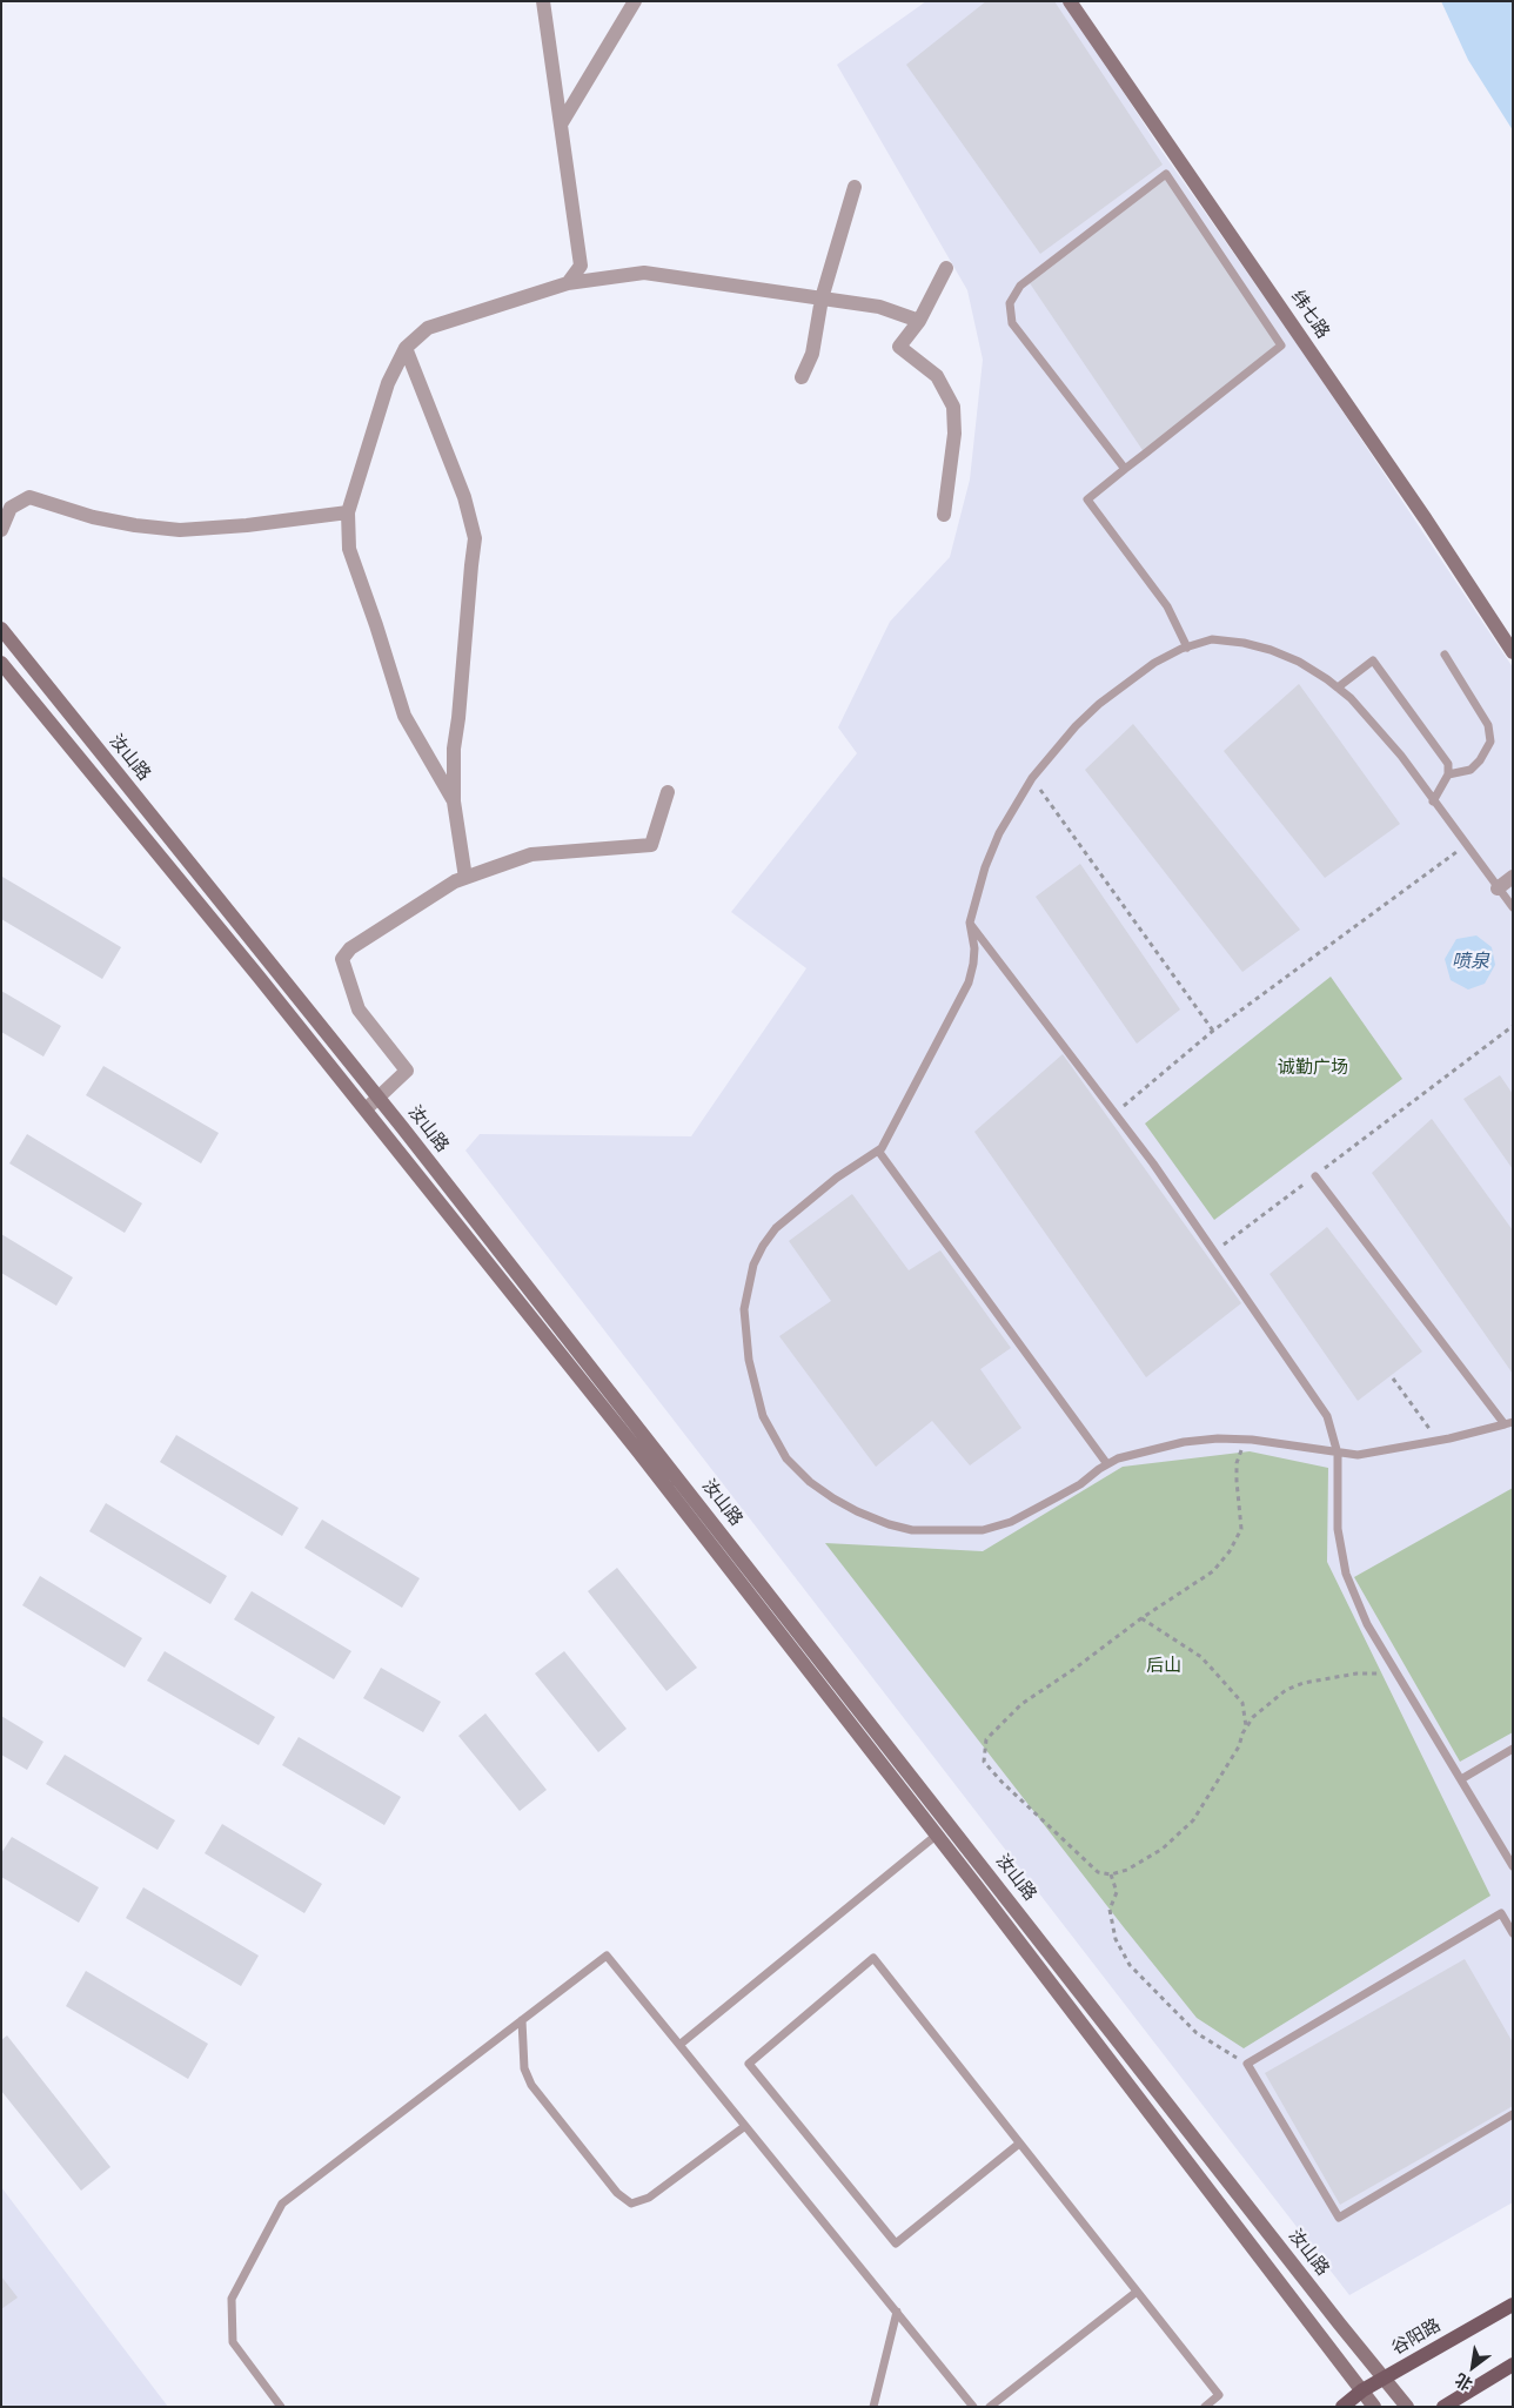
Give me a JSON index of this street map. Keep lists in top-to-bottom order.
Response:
{
  "streets": {
    "main road": ["谷阳路"],
    "street": ["纬七路", "汝山路"]
  },
  "crossings": [
    ["汝山路", "谷阳路"]
  ],
  "water": ["喷泉"],
  "parks": ["诚勤广场", "后山"],
  "north": "bottom left"
}
